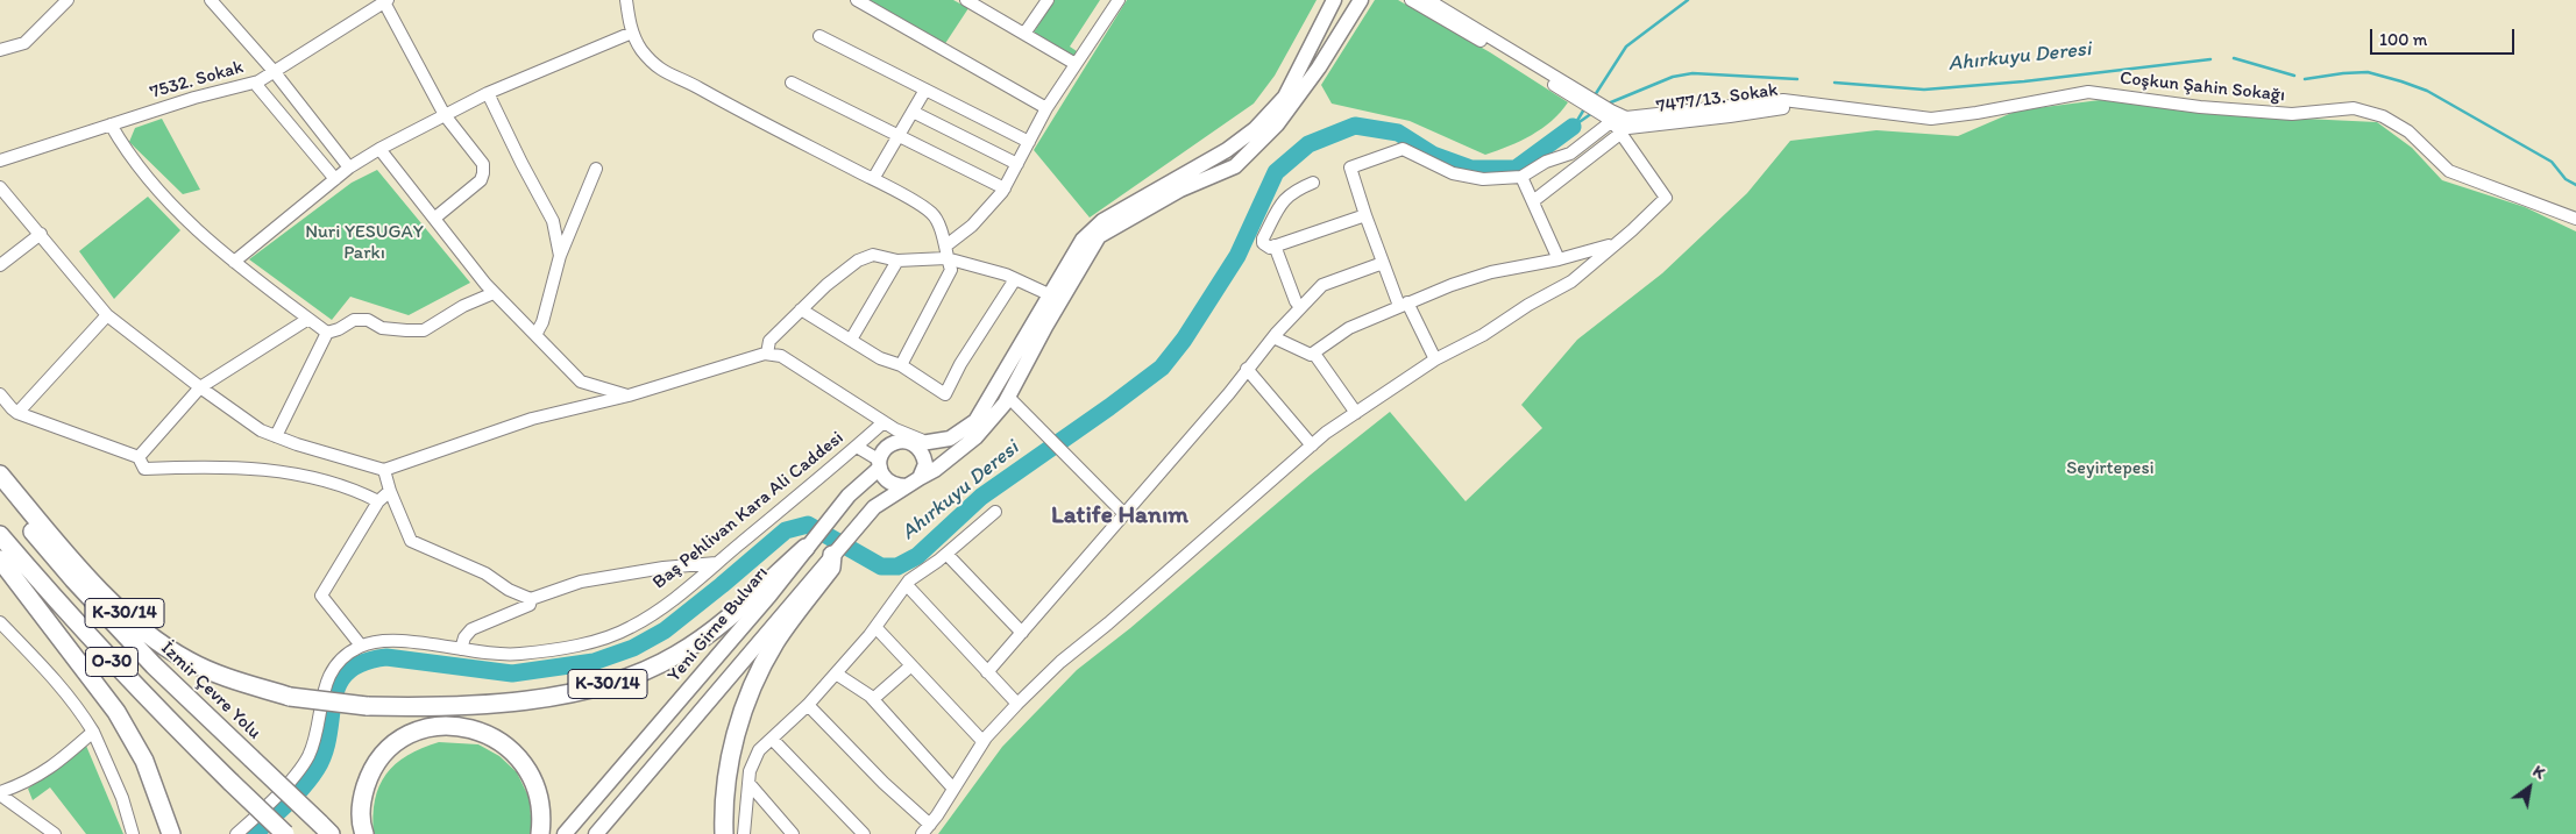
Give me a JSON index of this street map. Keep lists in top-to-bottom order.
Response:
{
  "streets": {
    "highway": ["K-30/14", "O-30", "İzmir Çevre Yolu"],
    "main road": ["Yeni Girne Bulvarı"],
    "street": [
      "7532. Sokak",
      "Coşkun Şahin Sokağı",
      "7477/13. Sokak",
      "Baş Pehlivan Kara Ali Caddesi"
    ]
  },
  "crossings": [
    ["Coşkun Şahin Sokağı", "7477/13. Sokak"],
    ["K-30/14", "Yeni Girne Bulvarı"]
  ],
  "districts": ["Latife Hanım"],
  "water": ["Ahırkuyu Deresi"],
  "parks": ["Nuri YESUGAY Parkı", "Seyirtepesi"],
  "scale_bar": "100 m",
  "north": "top right"
}
